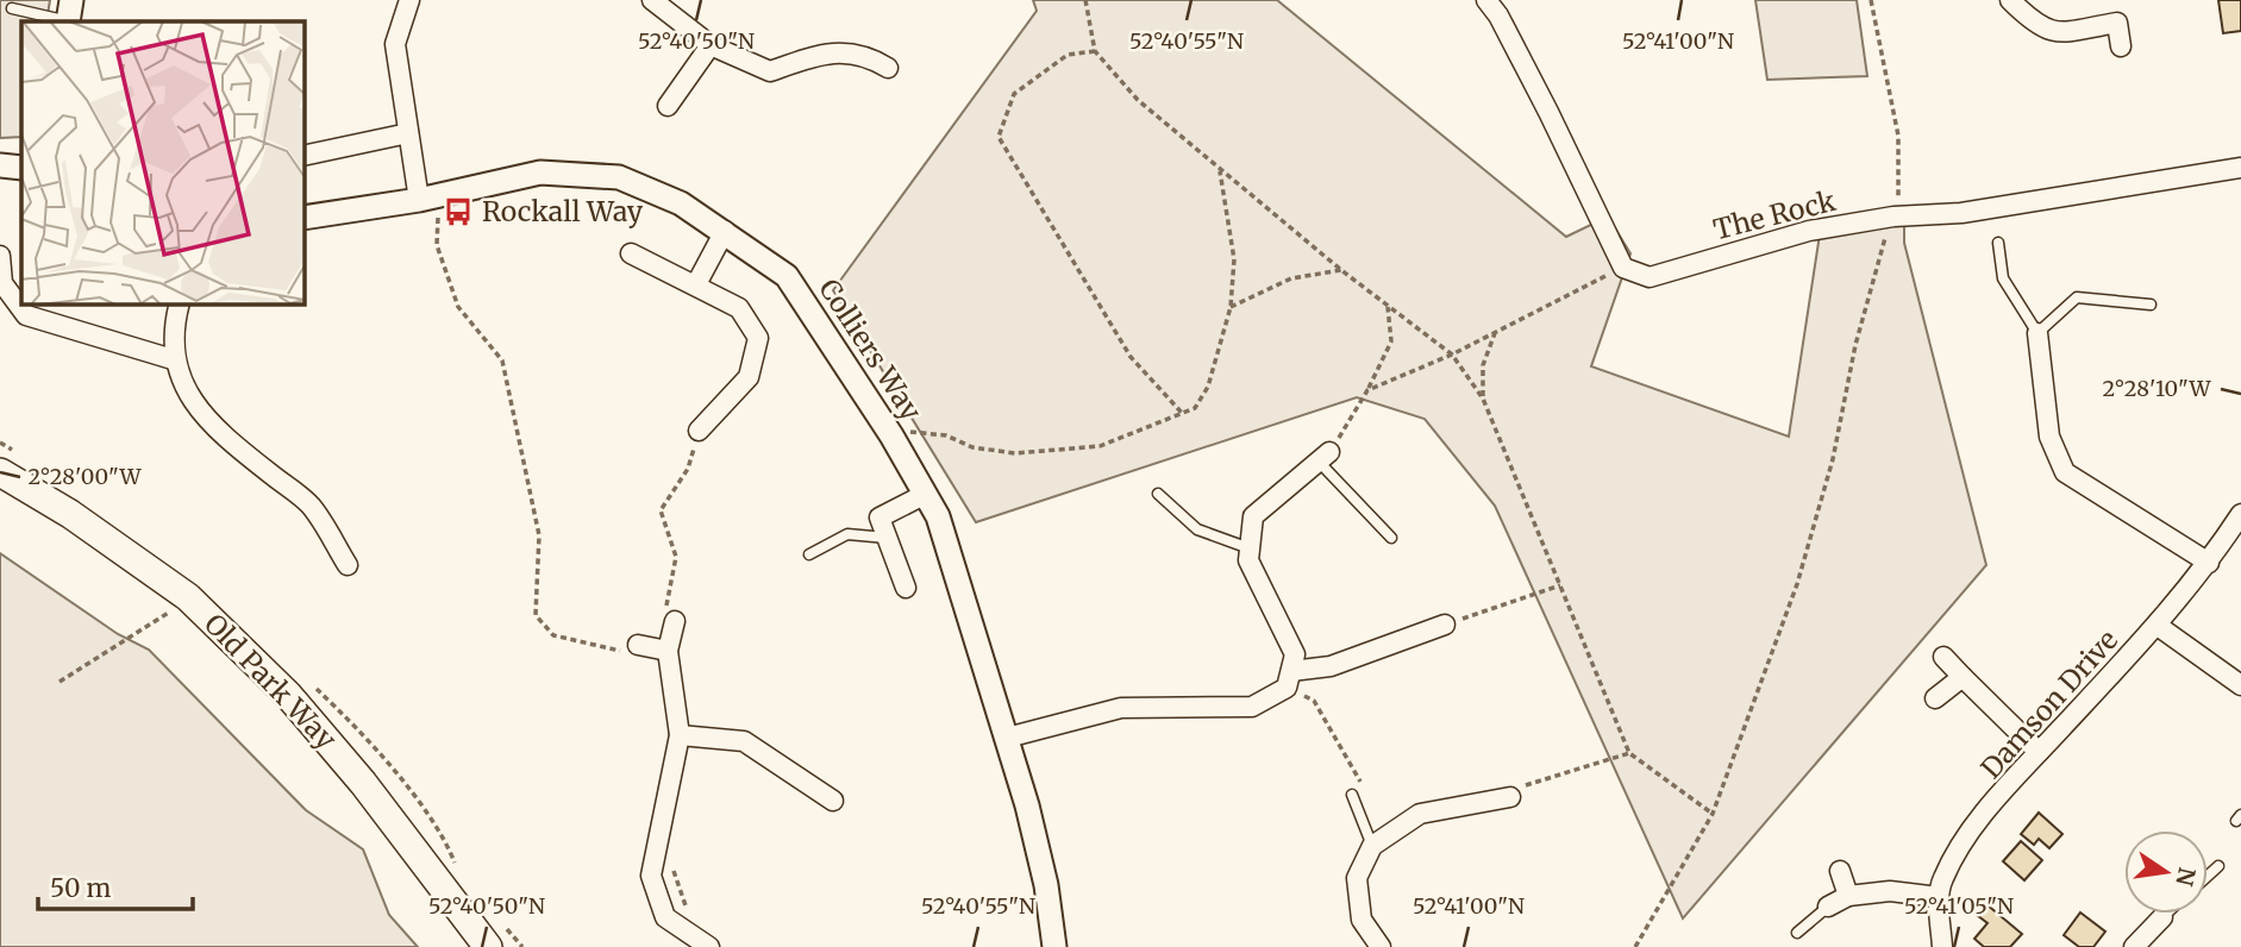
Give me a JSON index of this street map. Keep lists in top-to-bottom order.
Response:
{
  "streets": {
    "main road": ["Old Park Way"],
    "street": ["The Rock", "Colliers Way", "Damson Drive"]
  },
  "places": {
    "bus stop": ["Rockall Way"]
  },
  "scale_bar": "50 m",
  "north": "right",
  "coordinates": [
    "52°40'50\"N",
    "52°40'55\"N",
    "52°41'00\"N",
    "2°28'10\"W",
    "2°28'00\"W",
    "52°41'05\"N"
  ]
}
